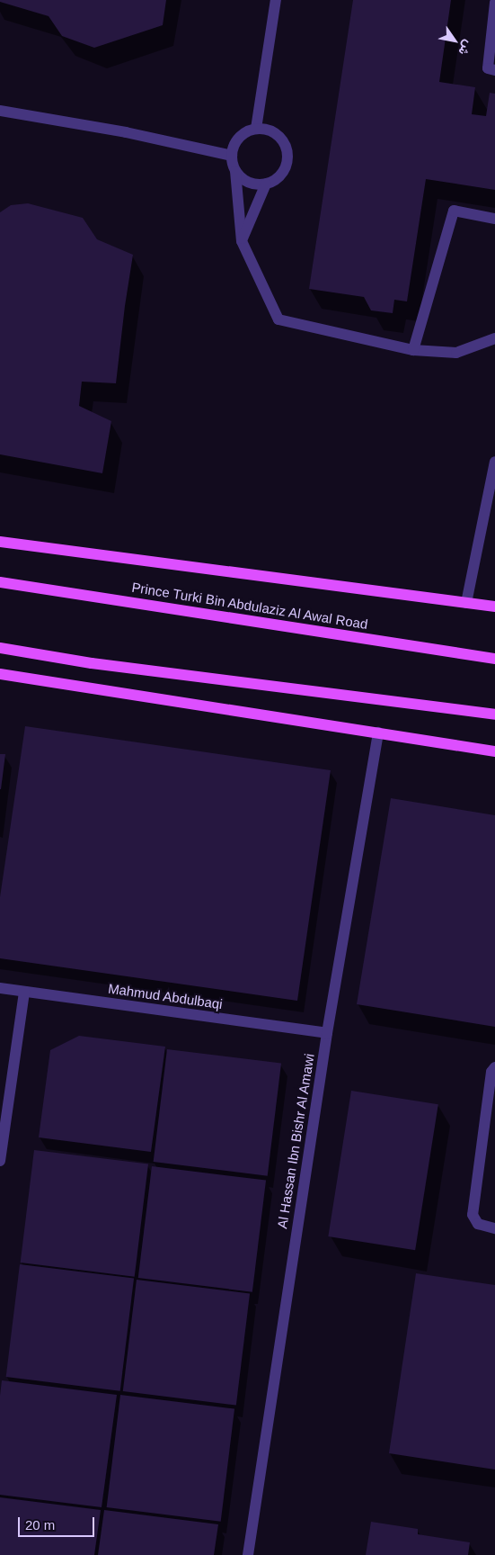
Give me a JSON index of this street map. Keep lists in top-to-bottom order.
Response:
{
  "streets": {
    "main road": ["Prince Turki Bin Abdulaziz Al Awal Road"],
    "street": ["Mahmud Abdulbaqi", "Al Hassan Ibn Bishr Al Amawi"]
  },
  "crossings": [
    ["Mahmud Abdulbaqi", "Al Hassan Ibn Bishr Al Amawi"]
  ],
  "scale_bar": "20 m",
  "north": "bottom right"
}
